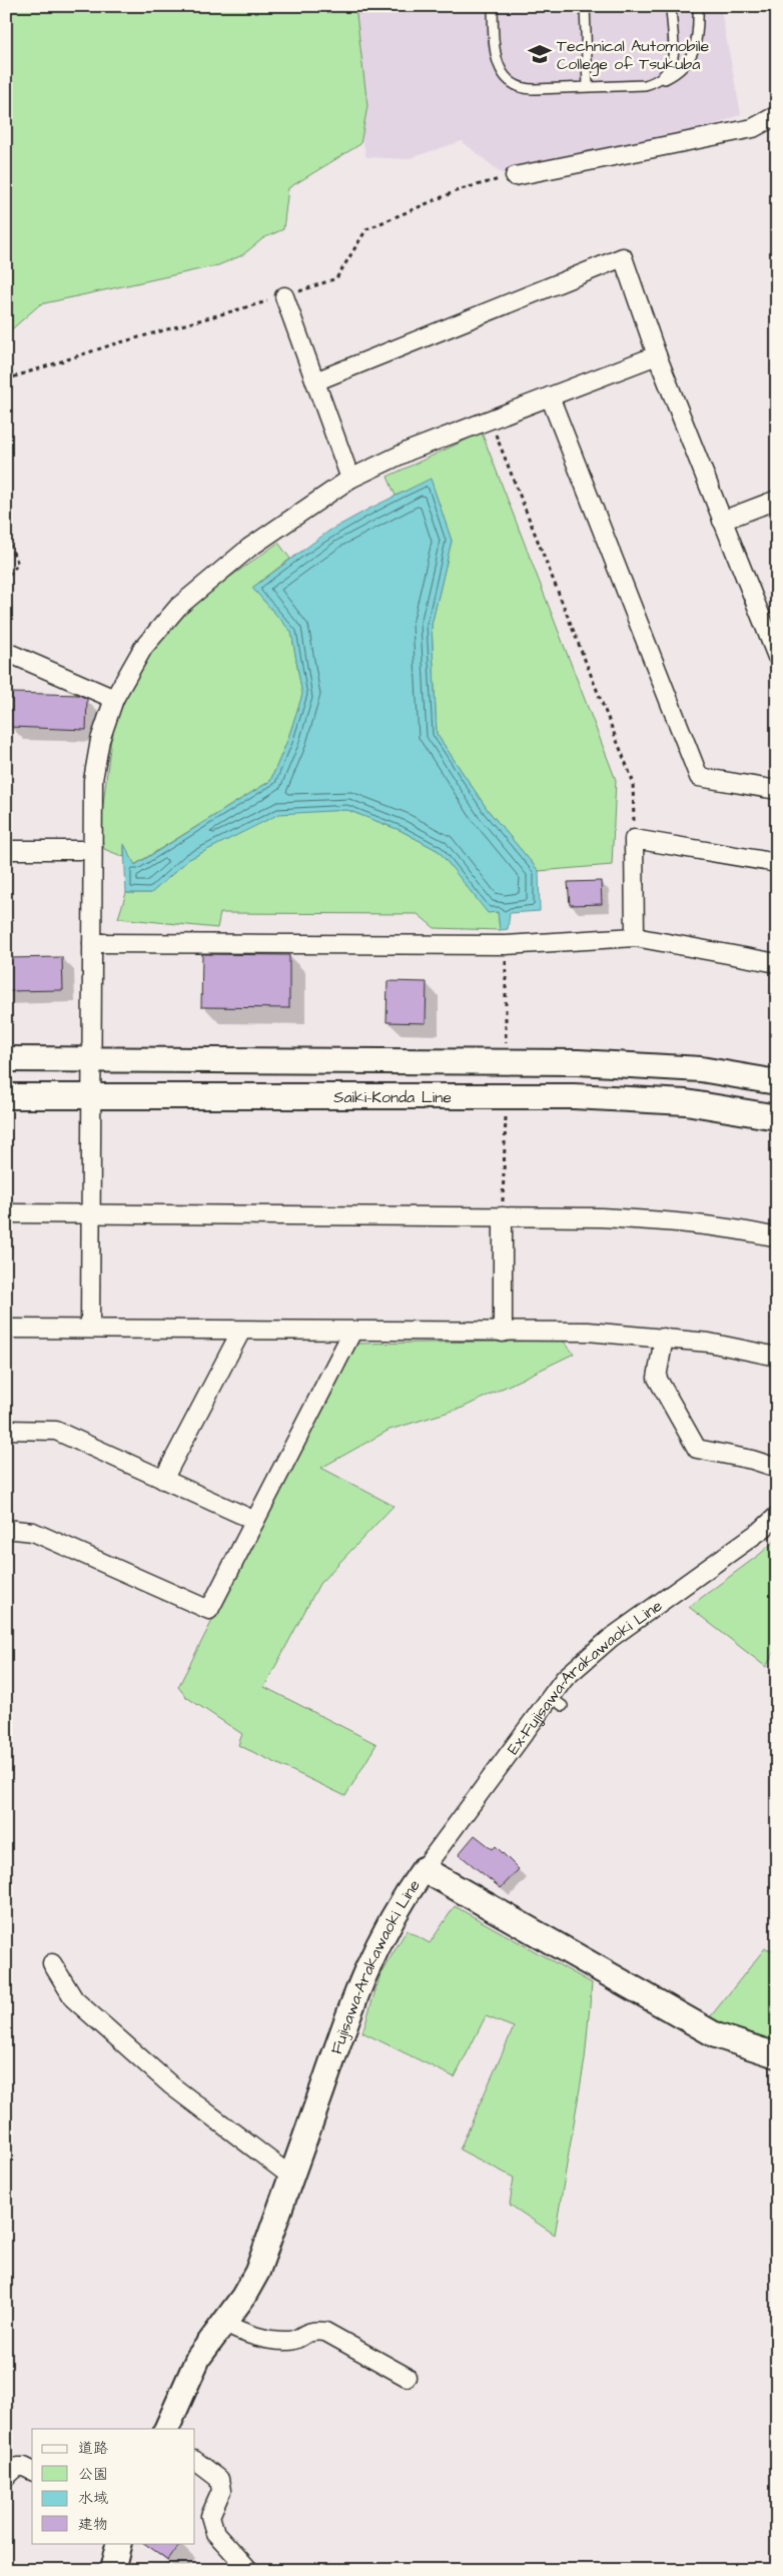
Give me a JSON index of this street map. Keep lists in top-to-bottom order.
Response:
{
  "streets": {
    "street": ["Saiki-Konda Line", "Ex-Fujisawa-Arakawaoki Line", "Fujisawa-Arakawaoki Line"]
  },
  "crossings": [
    ["Ex-Fujisawa-Arakawaoki Line", "Fujisawa-Arakawaoki Line"]
  ],
  "places": {
    "school or university": ["Technical Automobile College of Tsukuba"]
  },
  "legend": [
    "道路",
    "公園",
    "水域",
    "建物"
  ]
}
